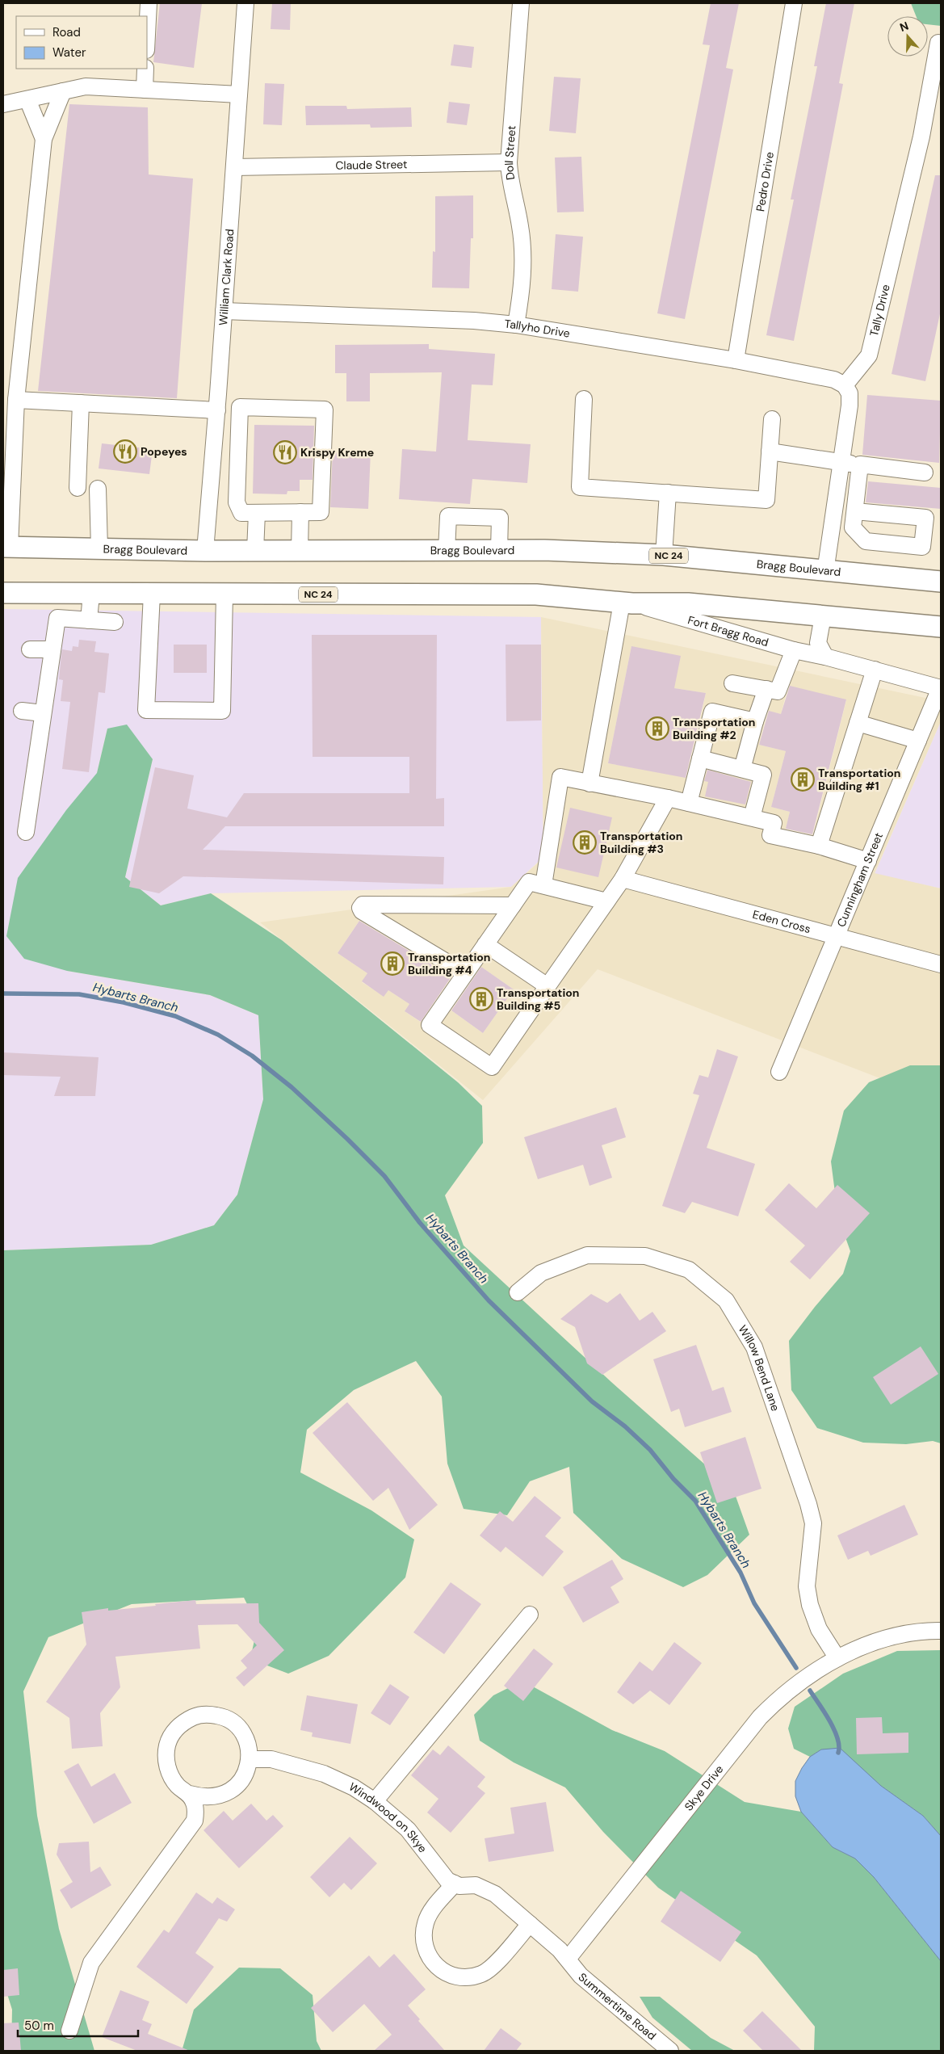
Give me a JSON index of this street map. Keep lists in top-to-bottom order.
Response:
{
  "streets": {
    "main road": ["Bragg Boulevard", "NC 24"],
    "street": [
      "Doll Street",
      "Claude Street",
      "Pedro Drive",
      "William Clark Road",
      "Tally Drive",
      "Tallyho Drive",
      "Fort Bragg Road",
      "Cunningham Street",
      "Eden Cross",
      "Willow Bend Lane",
      "Skye Drive",
      "Windwood on Skye",
      "Summertime Road"
    ]
  },
  "crossings": [
    ["Doll Street", "Claude Street"],
    ["Doll Street", "Tallyho Drive"],
    ["Claude Street", "William Clark Road"],
    ["Pedro Drive", "Tallyho Drive"],
    ["William Clark Road", "Tallyho Drive"],
    ["William Clark Road", "Bragg Boulevard"],
    ["Tally Drive", "Tallyho Drive"],
    ["NC 24", "Fort Bragg Road"],
    ["Fort Bragg Road", "Cunningham Street"],
    ["Cunningham Street", "Eden Cross"],
    ["Willow Bend Lane", "Skye Drive"],
    ["Skye Drive", "Summertime Road"]
  ],
  "water": ["Hybarts Branch"],
  "places": {
    "restaurant": ["Popeyes", "Krispy Kreme"],
    "building": [
      "Transportation Building #2",
      "Transportation Building #1",
      "Transportation Building #3",
      "Transportation Building #4",
      "Transportation Building #5"
    ]
  },
  "legend": ["Road", "Water"],
  "scale_bar": "50 m",
  "north": "top"
}
